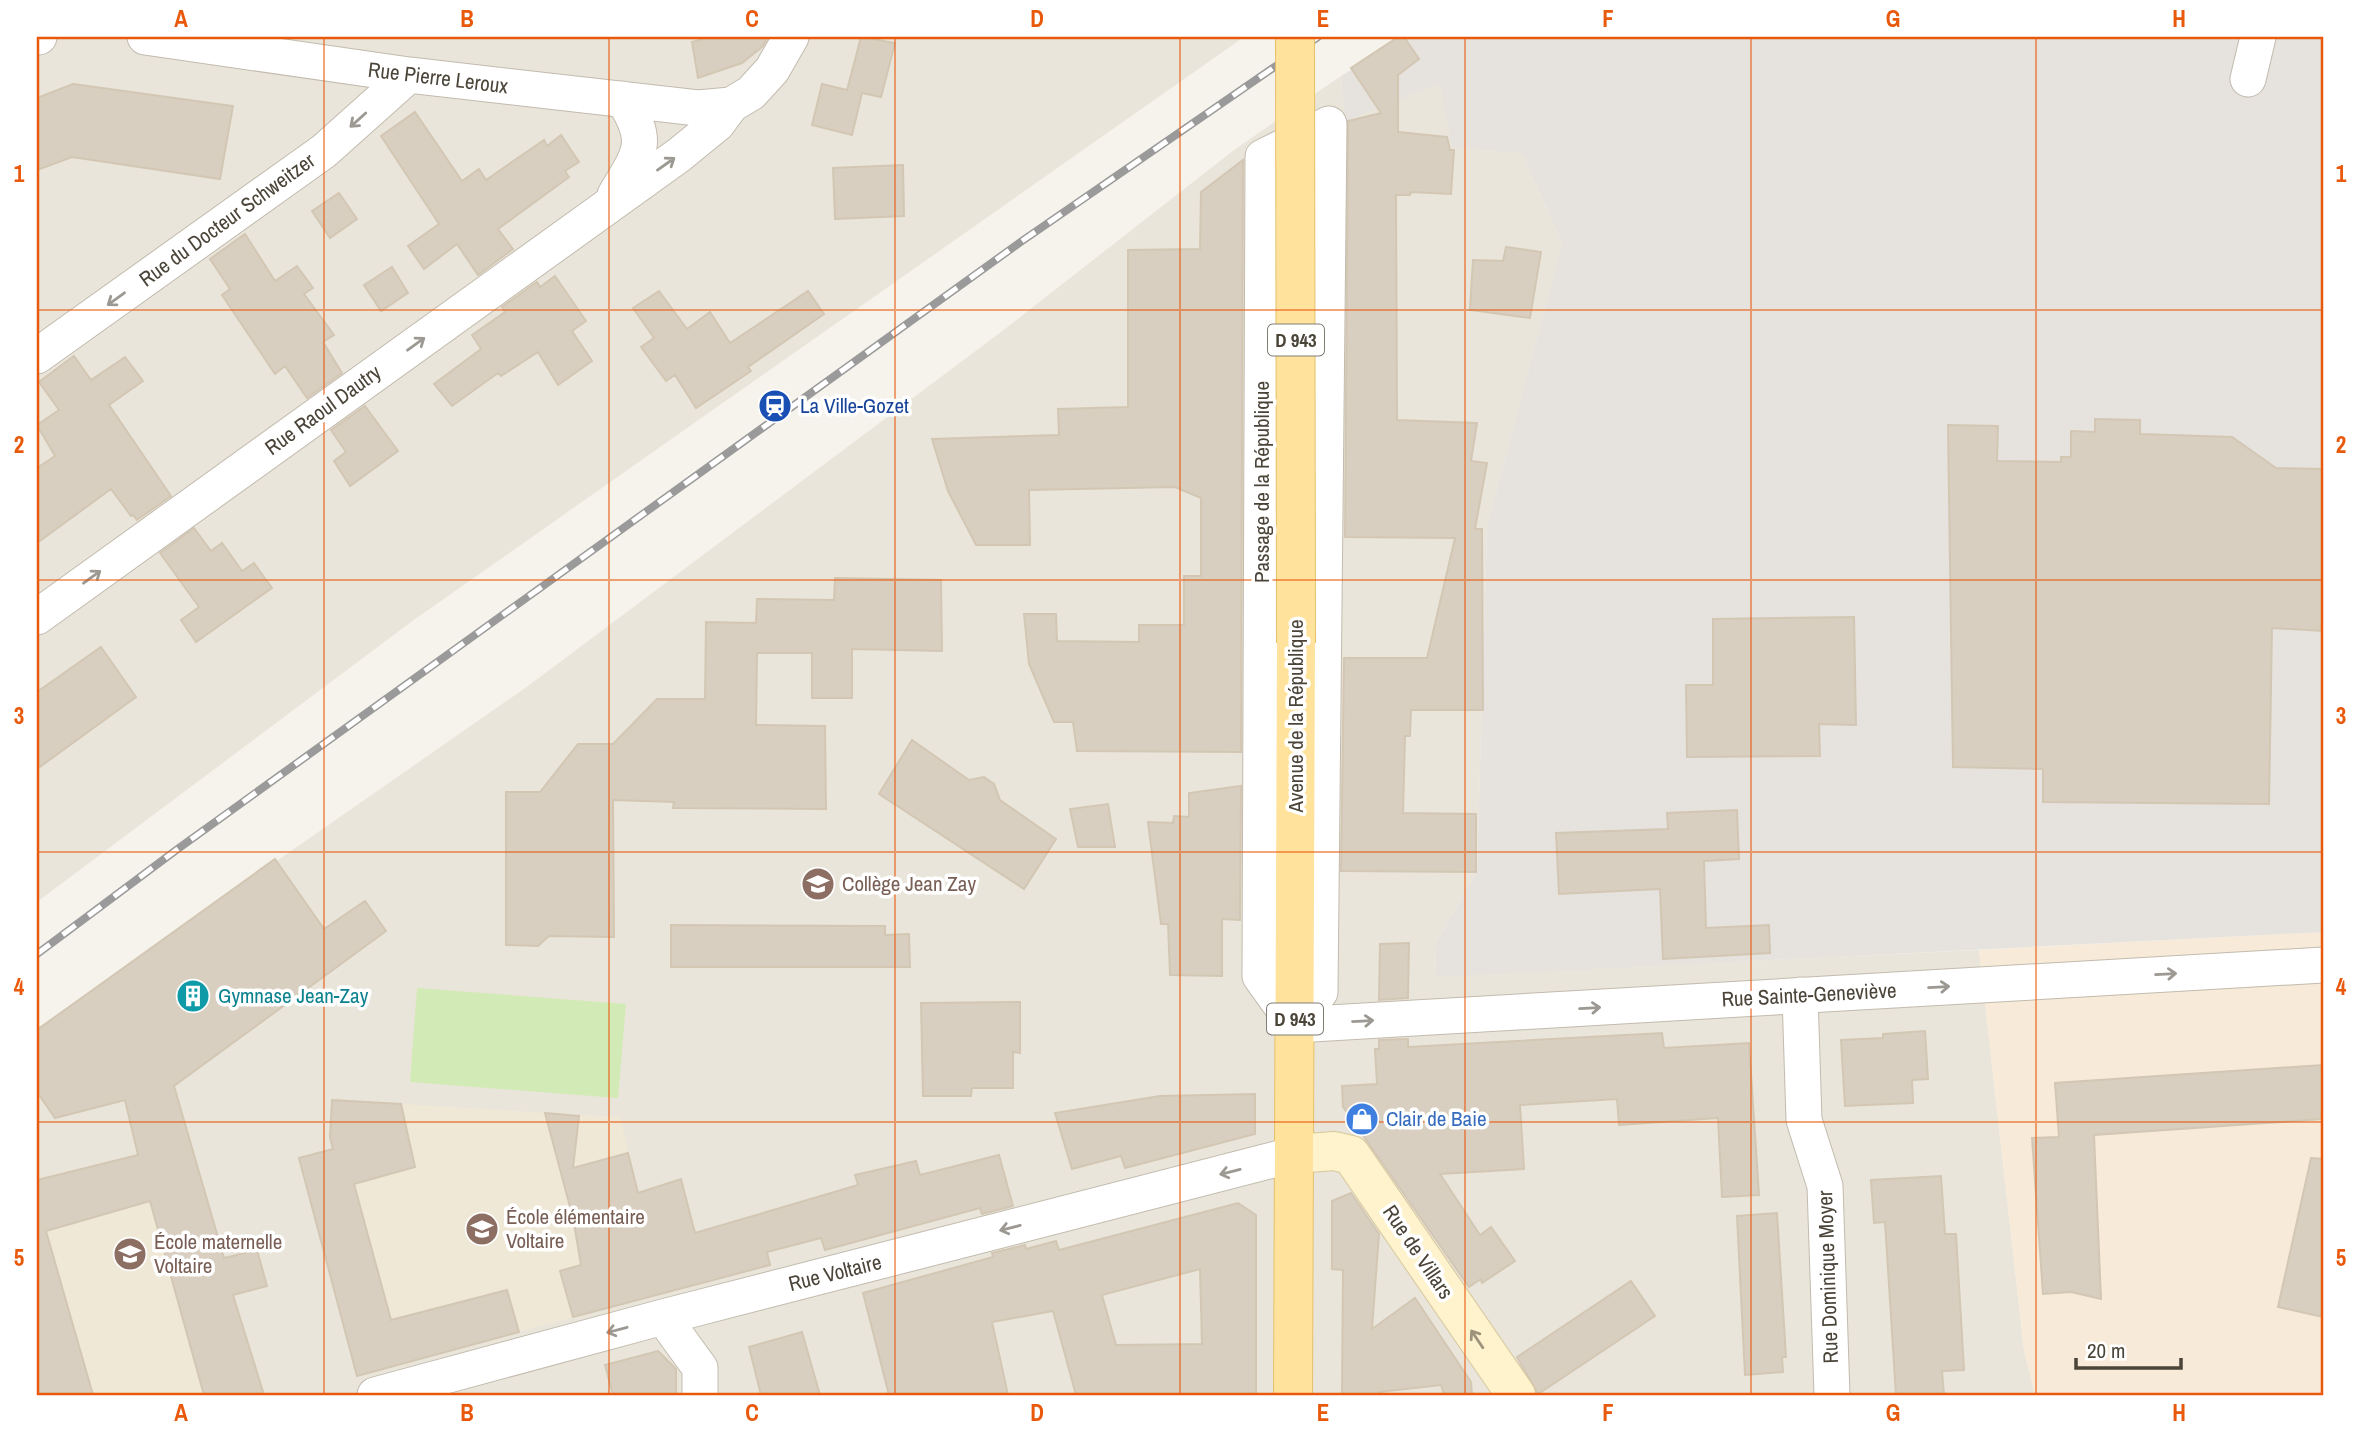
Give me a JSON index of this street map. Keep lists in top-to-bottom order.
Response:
{
  "streets": {
    "main road": ["D 943", "Avenue de la République", "Rue de Villars"],
    "street": [
      "Rue Pierre Leroux",
      "Rue du Docteur Schweitzer",
      "Rue Raoul Dautry",
      "Passage de la République",
      "Rue Sainte-Geneviève",
      "Rue Voltaire",
      "Rue Dominique Moyer"
    ]
  },
  "crossings": [
    ["Rue Pierre Leroux", "Rue du Docteur Schweitzer"],
    ["Rue Pierre Leroux", "Rue Raoul Dautry"],
    ["Passage de la République", "Avenue de la République"],
    ["Passage de la République", "Rue Sainte-Geneviève"],
    ["Avenue de la République", "Rue Sainte-Geneviève"],
    ["Avenue de la République", "Rue de Villars"],
    ["Avenue de la République", "Rue Voltaire"],
    ["Rue Sainte-Geneviève", "Rue Dominique Moyer"],
    ["Rue de Villars", "Rue Voltaire"]
  ],
  "one_way": [
    "Rue du Docteur Schweitzer",
    "Rue Raoul Dautry",
    "Rue Sainte-Geneviève",
    "Rue de Villars",
    "Rue Voltaire"
  ],
  "places": {
    "station": ["La Ville-Gozet"],
    "school or university": ["Collège Jean Zay", "École élémentaire Voltaire", "École maternelle Voltaire"],
    "building": ["Gymnase Jean-Zay"],
    "shop": ["Clair de Baie"]
  },
  "scale_bar": "20 m",
  "grid": {
    "columns": [
      "A",
      "B",
      "C",
      "D",
      "E",
      "F",
      "G",
      "H"
    ],
    "rows": [
      "1",
      "2",
      "3",
      "4",
      "5"
    ]
  }
}
